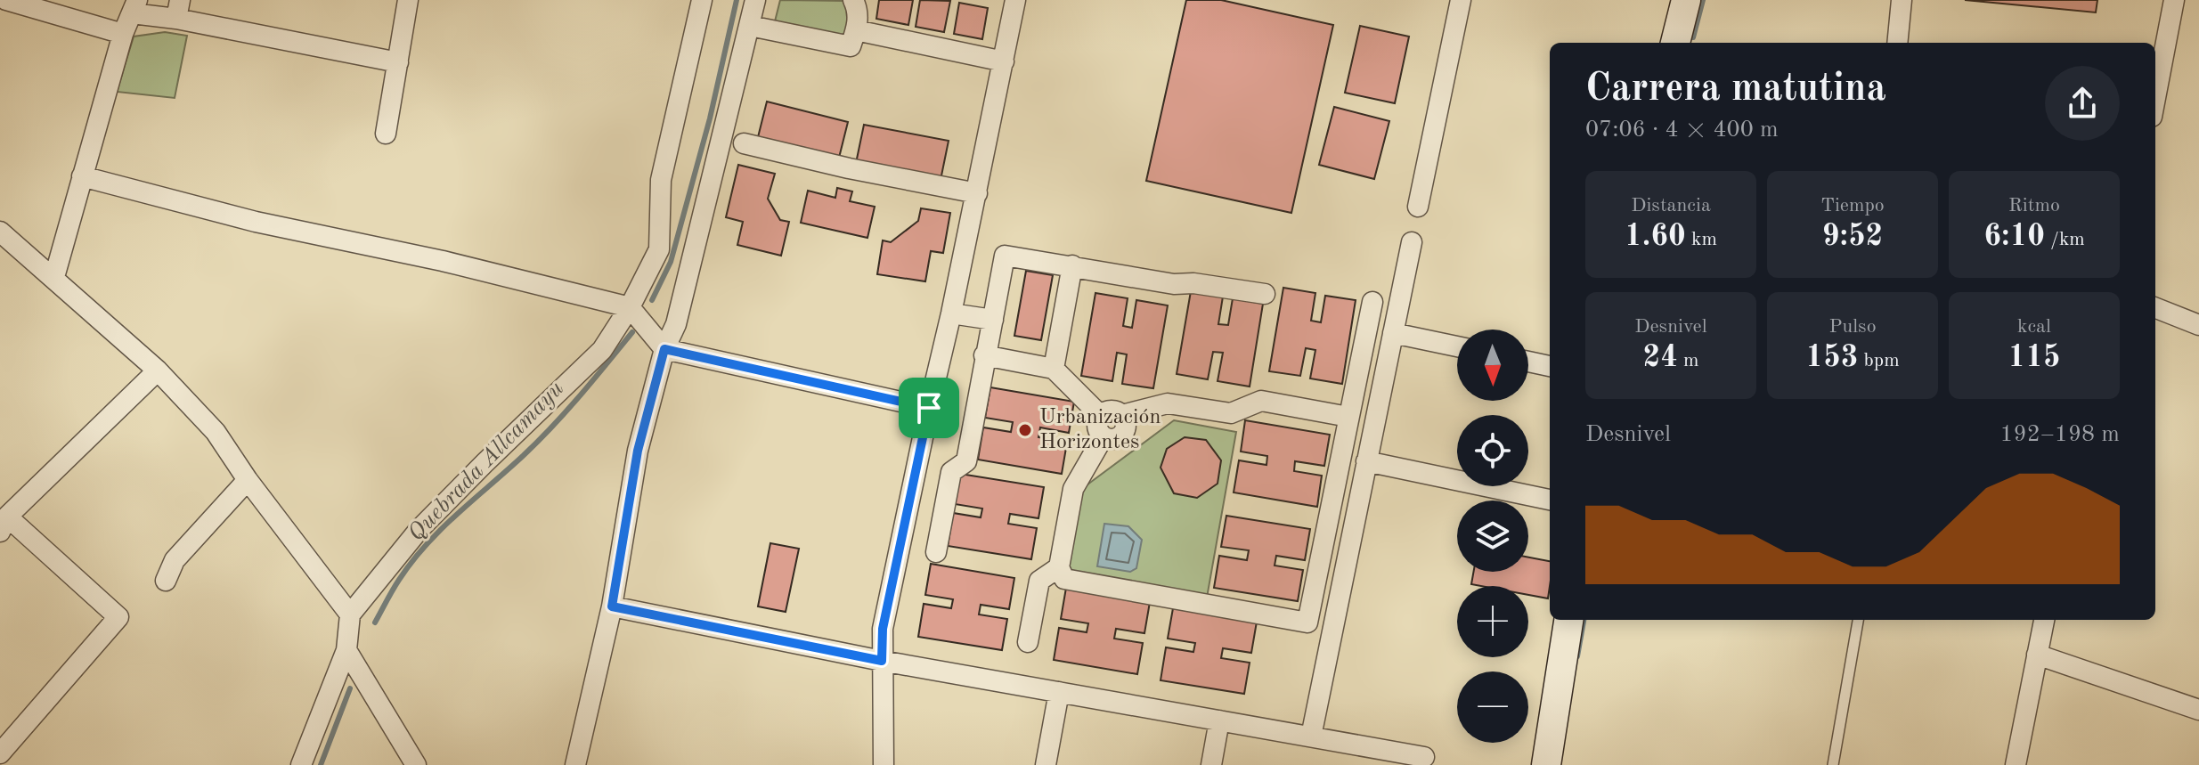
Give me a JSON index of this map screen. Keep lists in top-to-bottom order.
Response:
{
  "water": ["Quebrada Allcamayu"],
  "places": ["Urbanización Horizontes"],
  "north": "bottom",
  "page": {
    "heading": ["Carrera matutina", "07:06 · 4 × 400 m"],
    "stats": [
      ["Distancia", "1.60 km"],
      ["Tiempo", "9:52"],
      ["Ritmo", "6:10 /km"],
      ["Desnivel", "24 m"],
      ["Pulso", "153 bpm"],
      ["kcal", "115"]
    ],
    "map_buttons": ["+", "−"],
    "chart": ["Desnivel", "192–198 m"]
  }
}
